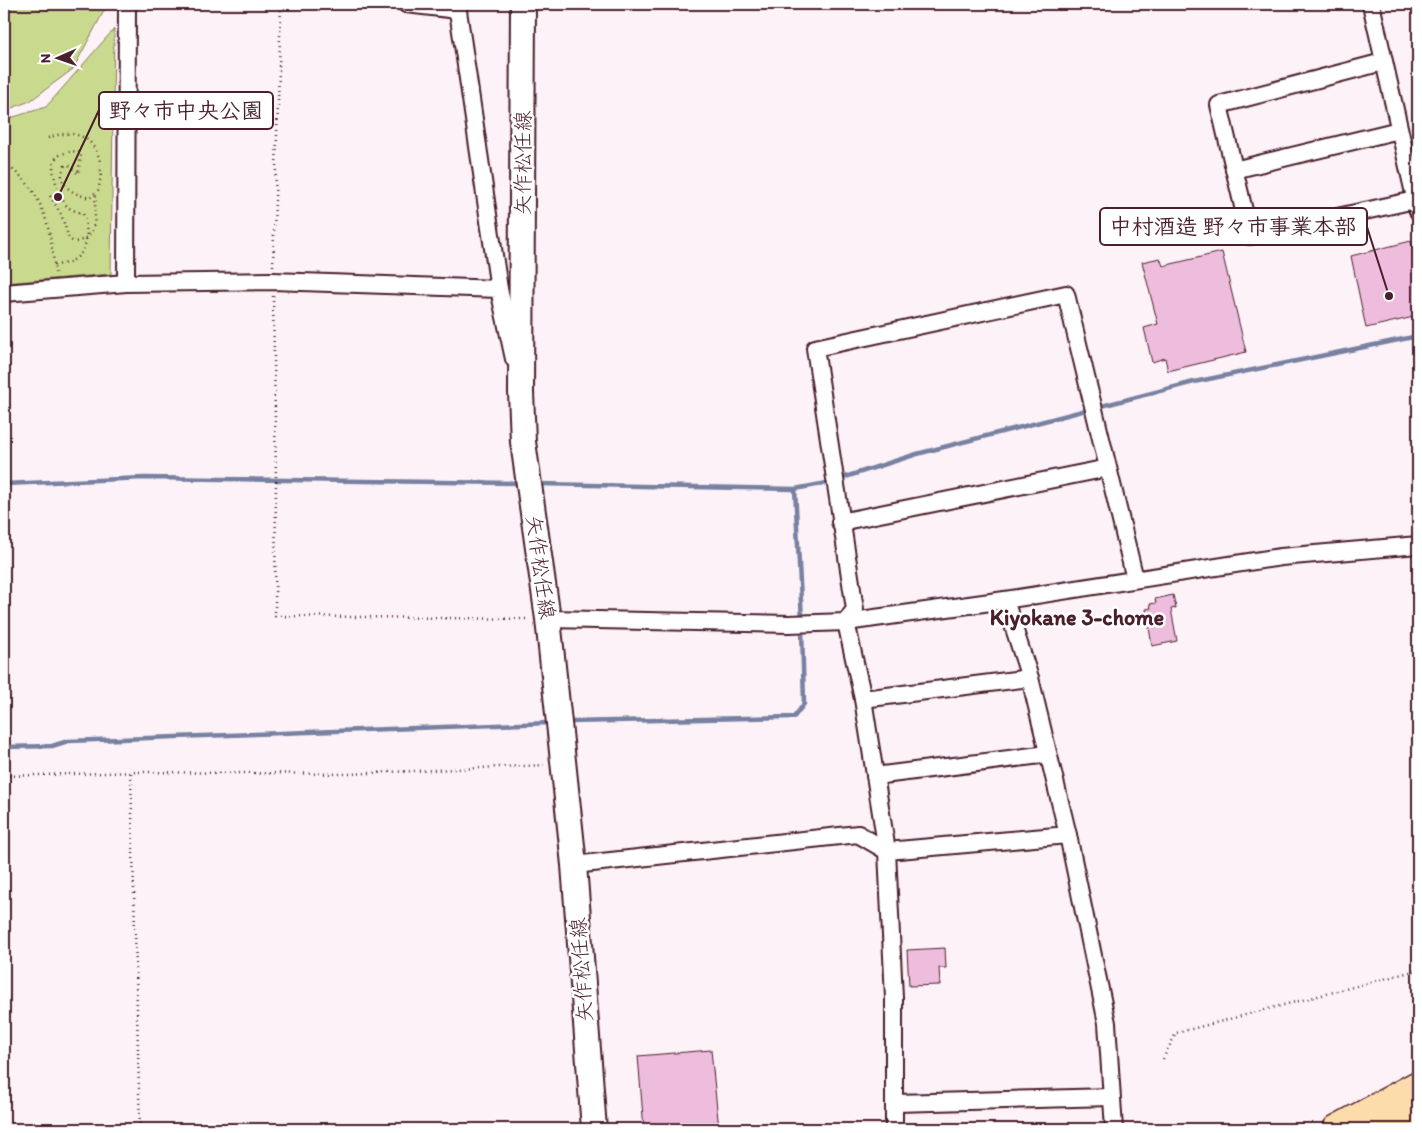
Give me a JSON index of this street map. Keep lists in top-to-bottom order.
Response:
{
  "streets": {
    "main road": ["矢作松任線"]
  },
  "districts": ["Kiyokane 3-chome"],
  "places": ["野々市中央公園", "中村酒造 野々市事業本部"],
  "north": "left"
}
